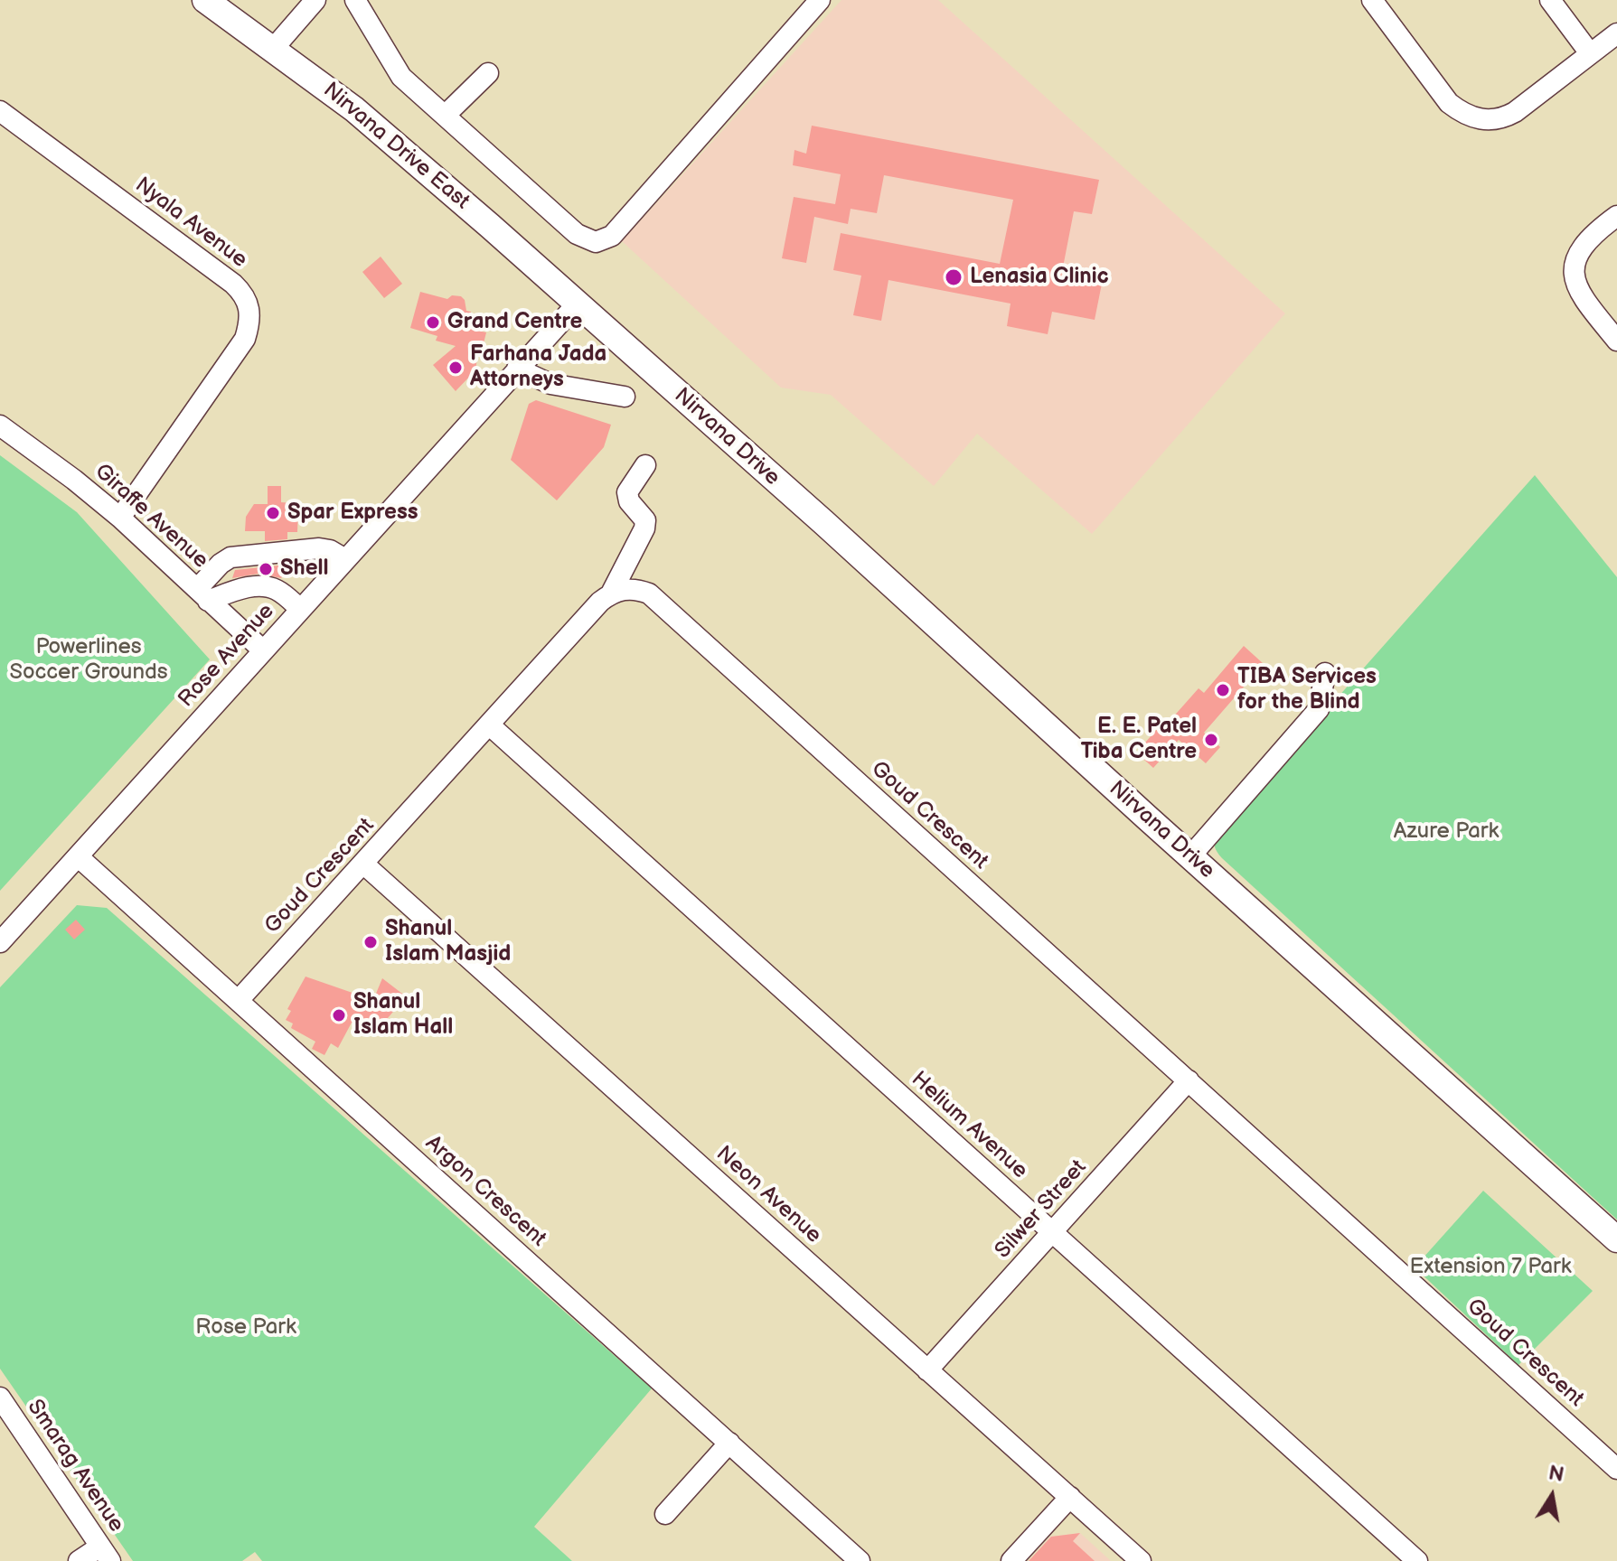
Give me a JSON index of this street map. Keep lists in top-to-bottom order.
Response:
{
  "streets": {
    "main road": ["Nirvana Drive East", "Nirvana Drive"],
    "street": [
      "Nyala Avenue",
      "Giraffe Avenue",
      "Rose Avenue",
      "Goud Crescent",
      "Helium Avenue",
      "Argon Crescent",
      "Neon Avenue",
      "Silwer Street",
      "Smarag Avenue"
    ]
  },
  "crossings": [
    ["Nirvana Drive East", "Nirvana Drive"],
    ["Nirvana Drive East", "Rose Avenue"],
    ["Nyala Avenue", "Giraffe Avenue"],
    ["Nirvana Drive", "Rose Avenue"],
    ["Giraffe Avenue", "Rose Avenue"],
    ["Rose Avenue", "Argon Crescent"],
    ["Goud Crescent", "Helium Avenue"],
    ["Goud Crescent", "Argon Crescent"],
    ["Goud Crescent", "Neon Avenue"],
    ["Goud Crescent", "Silwer Street"],
    ["Helium Avenue", "Silwer Street"],
    ["Neon Avenue", "Silwer Street"]
  ],
  "parks": [
    "Powerlines Soccer Grounds",
    "Azure Park",
    "Extension 7 Park",
    "Rose Park"
  ],
  "places": [
    "Lenasia Clinic",
    "Grand Centre",
    "Farhana Jada Attorneys",
    "Spar Express",
    "Shell",
    "TIBA Services for the Blind",
    "E. E. Patel Tiba Centre",
    "Shanul Islam Masjid",
    "Shanul Islam Hall"
  ],
  "north": "top"
}
